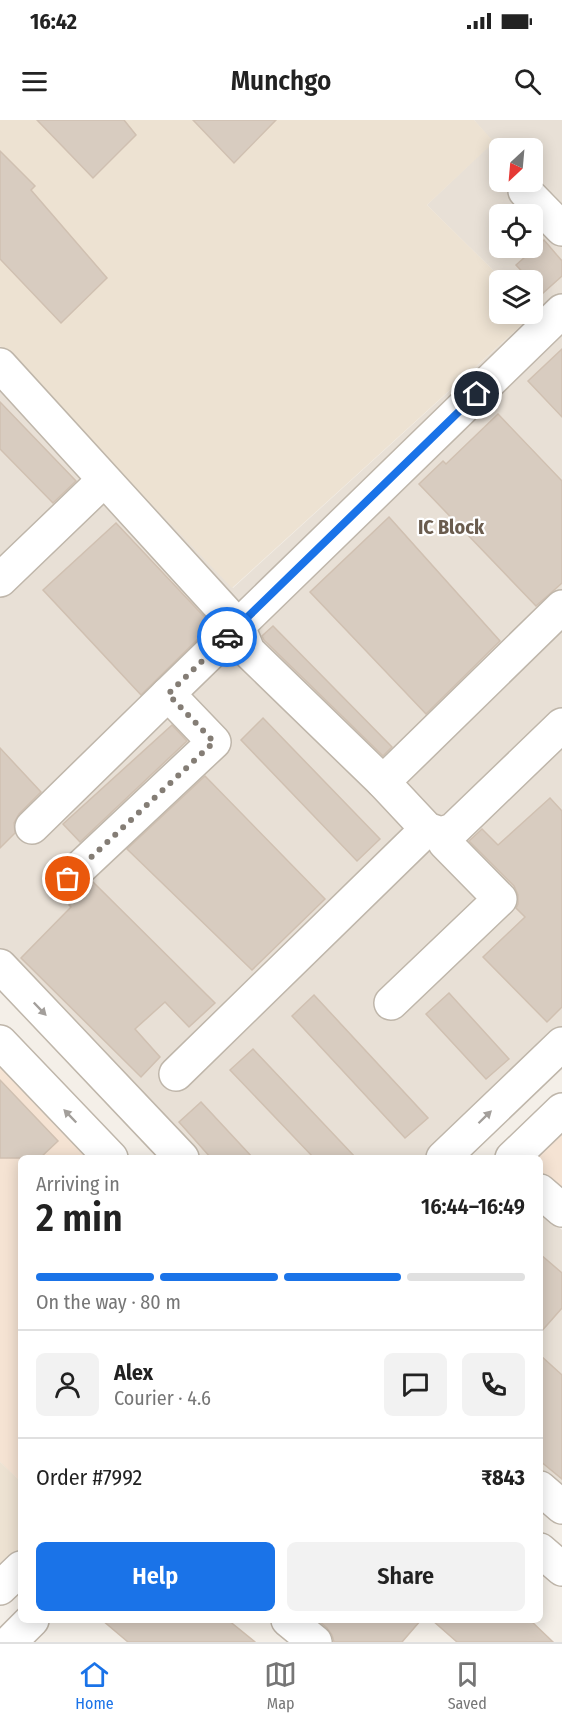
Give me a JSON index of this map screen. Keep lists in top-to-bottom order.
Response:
{
  "districts": ["IC Block"],
  "north": "bottom left",
  "page": {
    "status": "16:42",
    "header": "Munchgo",
    "heading": ["2 min", "Arriving in", "16:44–16:49"],
    "panel": [
      "Alex",
      "Courier · 4.6",
      "Order #7992",
      "₹843"
    ],
    "bar": "On the way · 80 m",
    "buttons": ["Help", "Share"],
    "tabs": ["Home", "Map", "Saved"]
  }
}
